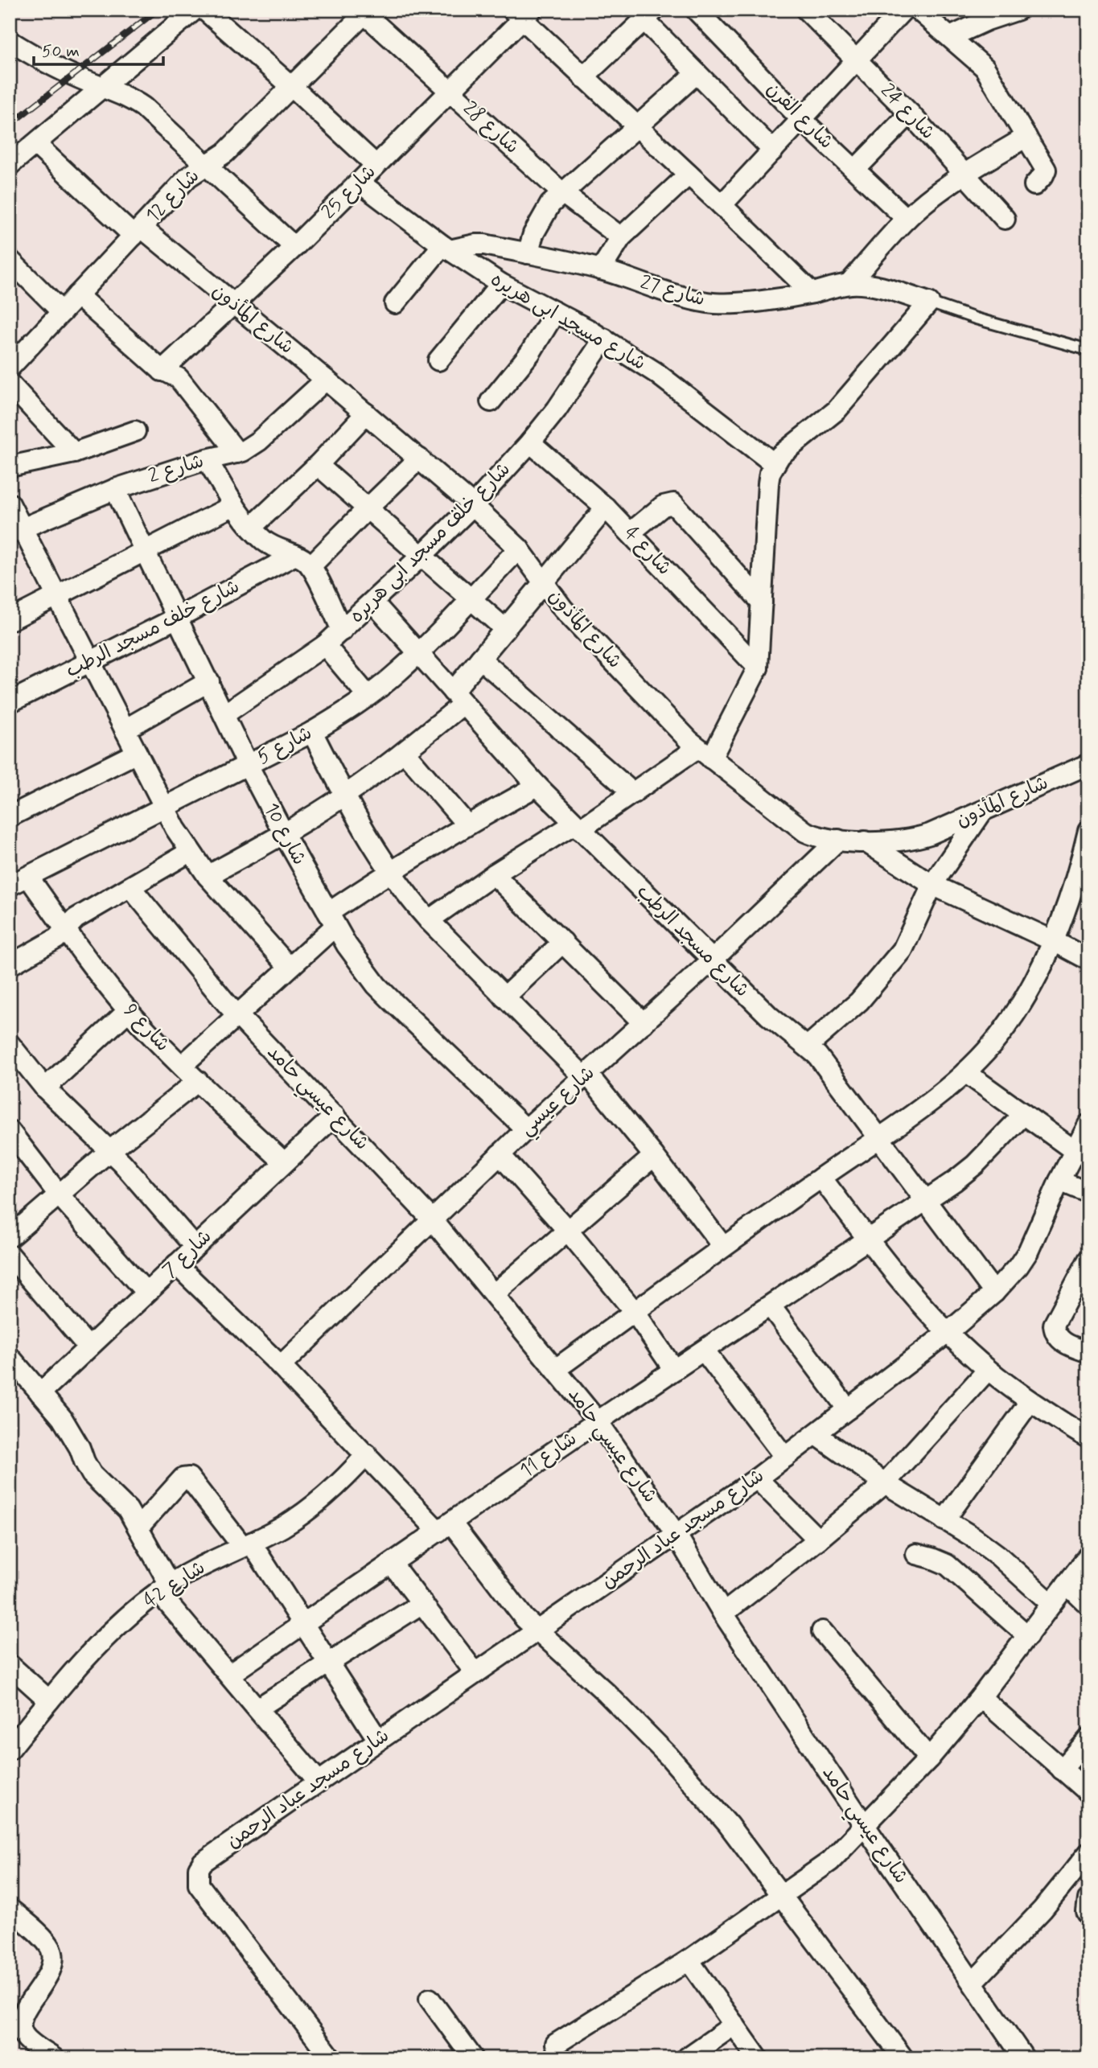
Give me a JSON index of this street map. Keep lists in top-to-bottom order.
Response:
{
  "streets": {
    "street": [
      "شارع 24",
      "شارع الفرن",
      "شارع 28",
      "شارع 25",
      "شارع 12",
      "شارع 27",
      "شارع المأذون",
      "شارع مسجد ابى هريره",
      "شارع 2",
      "شارع خلف مسجد ابى هريره",
      "شارع 4",
      "شارع خلف مسجد الرطب",
      "شارع 5",
      "شارع 10",
      "شارع مسجد الرطب",
      "شارع 9",
      "شارع عيسي حامد",
      "شارع عيسي",
      "شارع 7",
      "شارع 11",
      "شارع مسجد عباد الرحمن",
      "شارع 42"
    ]
  },
  "crossings": [
    ["شارع 28", "شارع 25"],
    ["شارع 28", "شارع 12"],
    ["شارع 25", "شارع المأذون"],
    ["شارع 25", "شارع مسجد ابى هريره"],
    ["شارع 12", "شارع المأذون"],
    ["شارع 27", "شارع مسجد ابى هريره"],
    ["شارع المأذون", "شارع 2"],
    ["شارع المأذون", "شارع خلف مسجد ابى هريره"],
    ["شارع المأذون", "شارع خلف مسجد الرطب"],
    ["شارع المأذون", "شارع 5"],
    ["شارع المأذون", "شارع عيسي"],
    ["شارع مسجد ابى هريره", "شارع خلف مسجد ابى هريره"],
    ["شارع 2", "شارع 10"],
    ["شارع خلف مسجد ابى هريره", "شارع 4"],
    ["شارع خلف مسجد ابى هريره", "شارع 10"],
    ["شارع خلف مسجد ابى هريره", "شارع مسجد الرطب"],
    ["شارع خلف مسجد الرطب", "شارع 10"],
    ["شارع 5", "شارع 10"],
    ["شارع 5", "شارع مسجد الرطب"],
    ["شارع 5", "شارع 9"],
    ["شارع 10", "شارع عيسي"],
    ["شارع مسجد الرطب", "شارع عيسي"],
    ["شارع مسجد الرطب", "شارع 11"],
    ["شارع مسجد الرطب", "شارع مسجد عباد الرحمن"],
    ["شارع 9", "شارع 7"],
    ["شارع عيسي حامد", "شارع عيسي"],
    ["شارع عيسي حامد", "شارع 7"],
    ["شارع عيسي حامد", "شارع 11"],
    ["شارع عيسي حامد", "شارع مسجد عباد الرحمن"]
  ],
  "scale_bar": "50 m"
}
